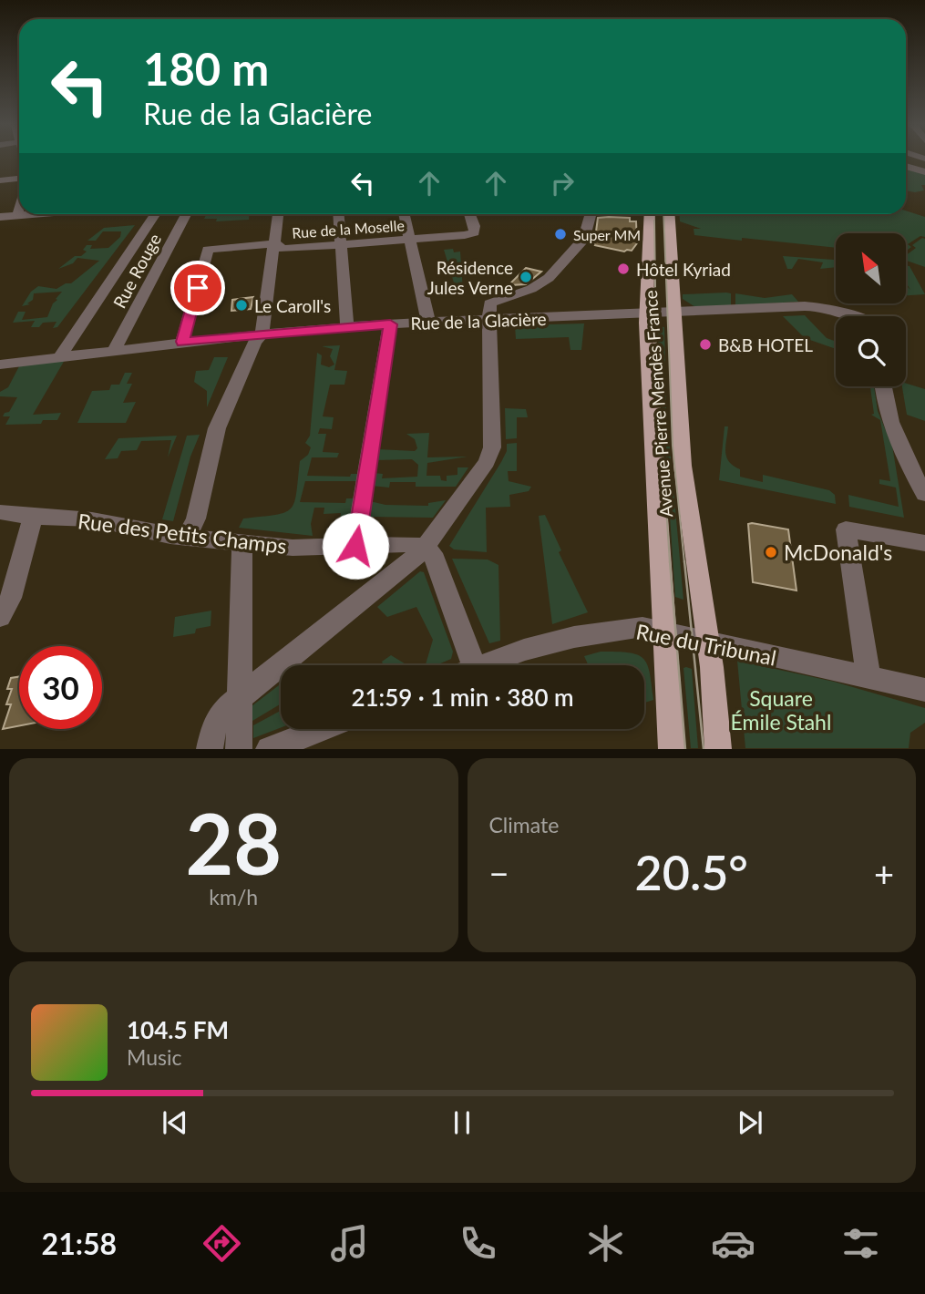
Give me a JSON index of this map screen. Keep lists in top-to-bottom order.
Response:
{
  "streets": {
    "main road": ["Avenue Pierre Mendès France"],
    "street": [
      "Rue de la Moselle",
      "Rue Rouge",
      "Rue de la Glacière",
      "Rue des Petits Champs",
      "Rue du Tribunal"
    ]
  },
  "crossings": [
    ["Rue de la Moselle", "Rue de la Glacière"],
    ["Rue Rouge", "Rue de la Glacière"],
    ["Rue de la Glacière", "Avenue Pierre Mendès France"],
    ["Avenue Pierre Mendès France", "Rue du Tribunal"]
  ],
  "parks": ["Square Émile Stahl"],
  "places": [
    "Super MM",
    "Hôtel Kyriad",
    "Résidence Jules Verne",
    "Le Caroll's",
    "B&B HOTEL",
    "McDonald's"
  ],
  "north": "top left",
  "page": {
    "turn": ["180 m", "Rue de la Glacière"],
    "limit": "30",
    "trip": "21:59 · 1 min · 380 m",
    "tile": [
      ["28", "km/h"],
      "Climate"
    ],
    "heat": ["−", "20.5°", "+"],
    "song": ["104.5 FM", "Music"],
    "tabs": "21:58"
  }
}
